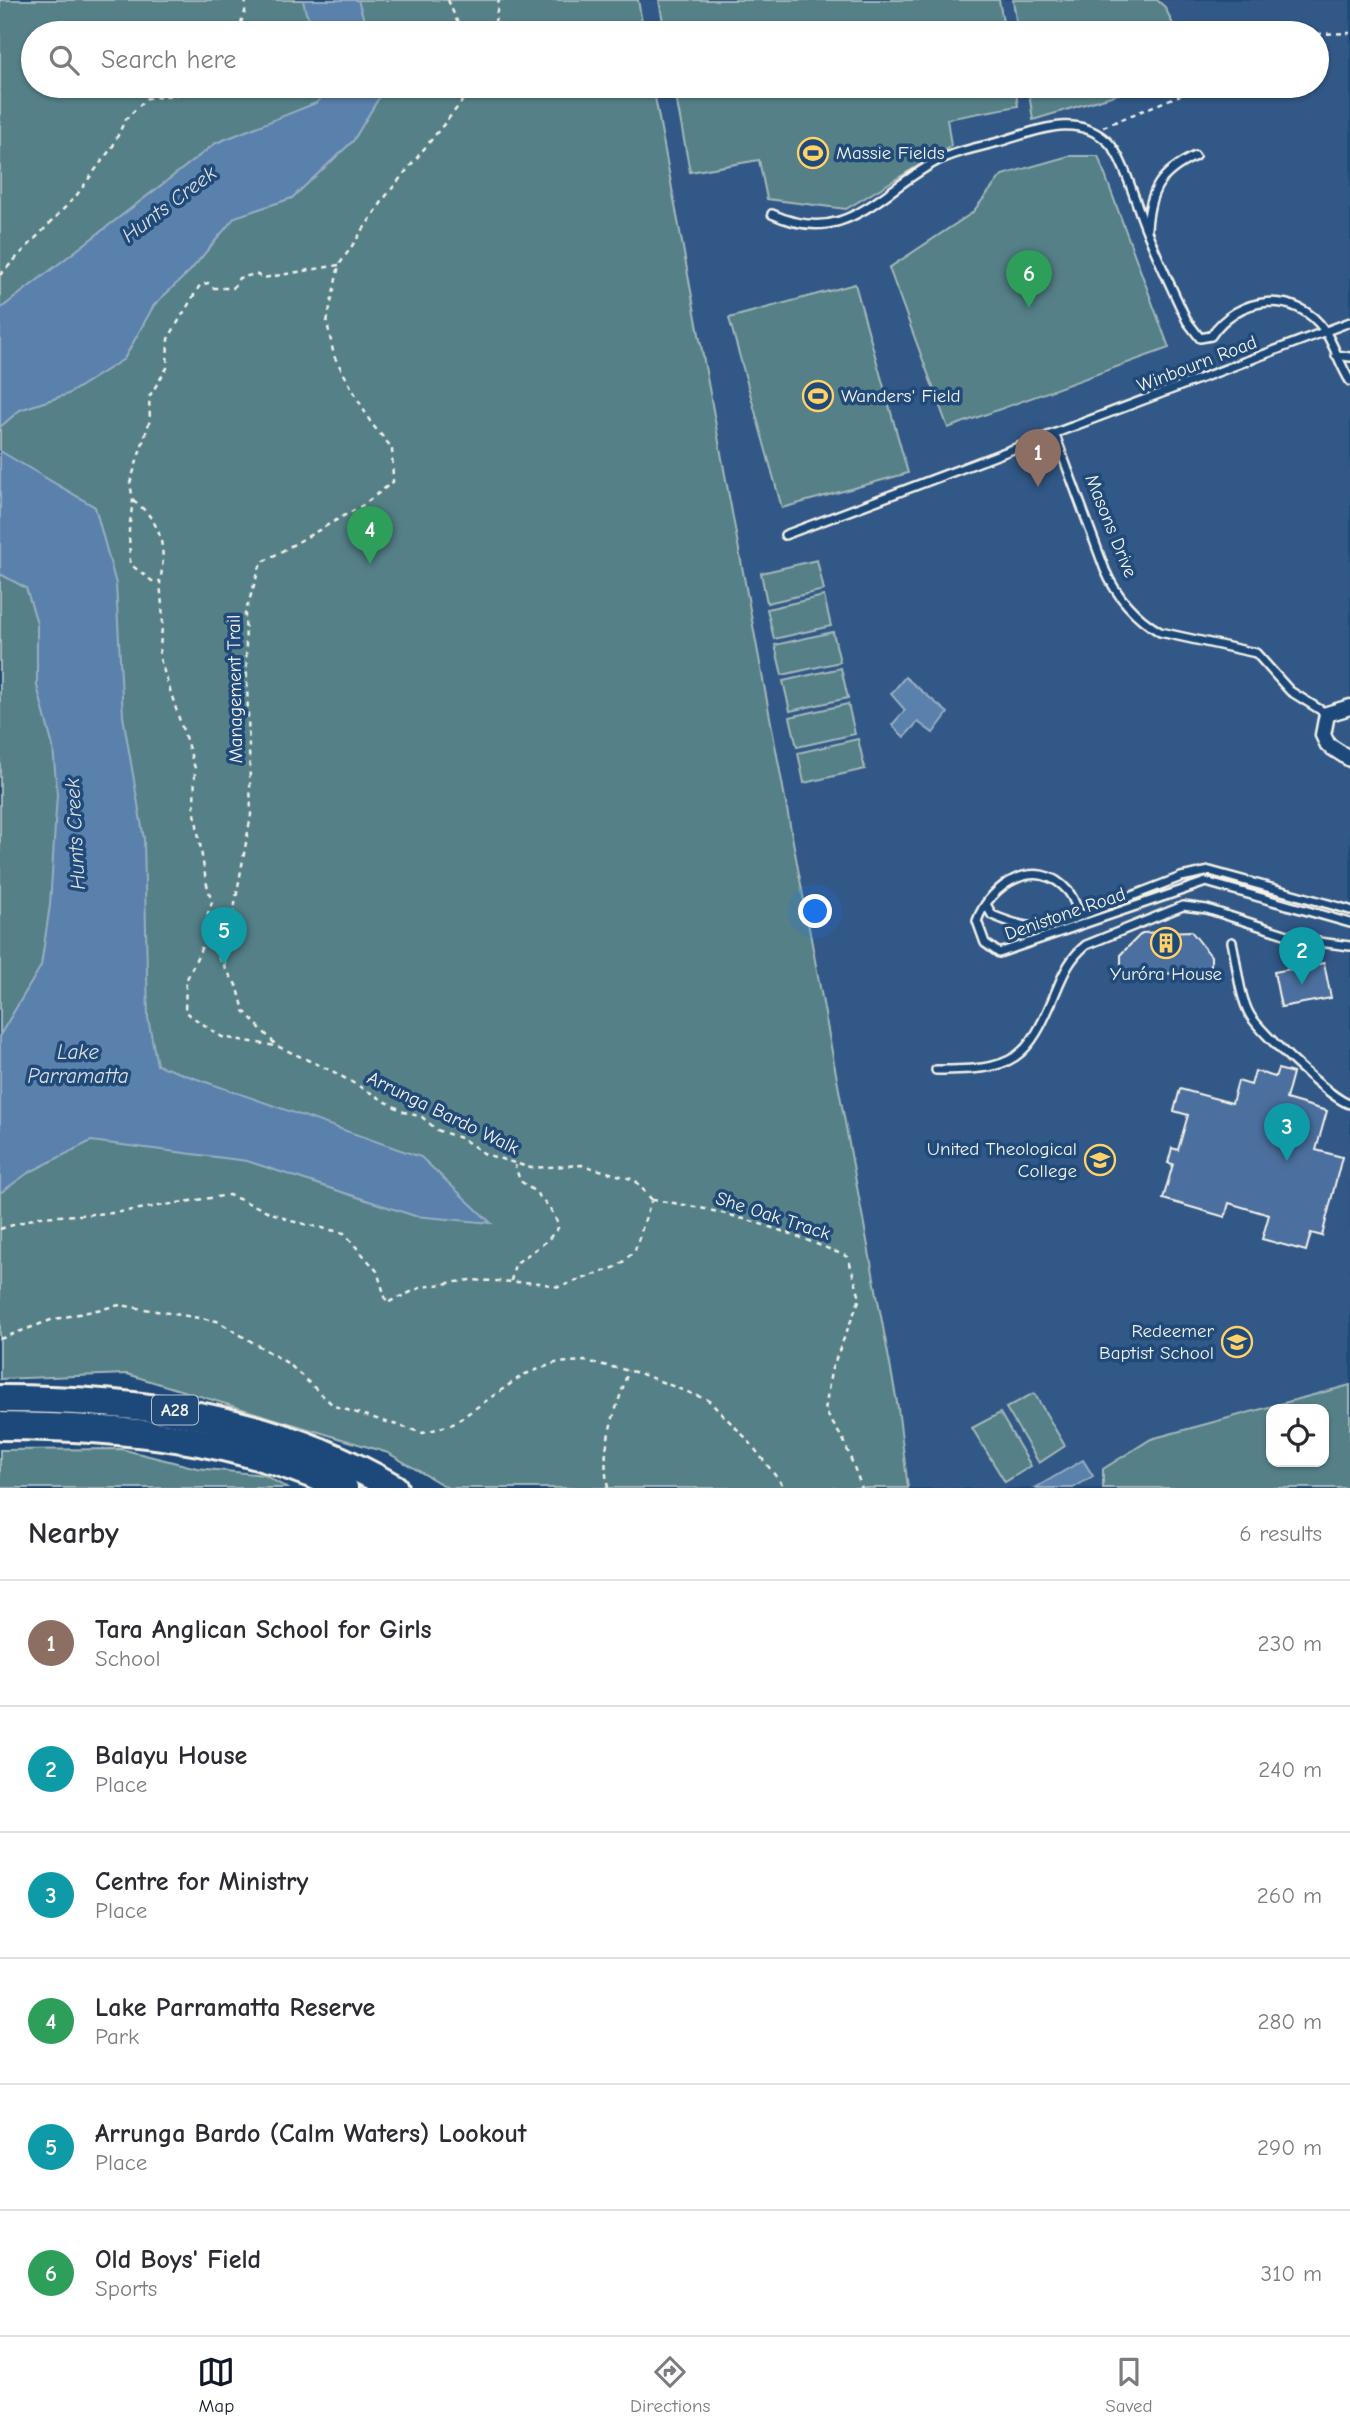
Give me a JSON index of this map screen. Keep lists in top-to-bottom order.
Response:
{
  "streets": {
    "highway": ["A28"],
    "lane": ["Winbourn Road", "Masons Drive", "Denistone Road"],
    "path": ["Management Trail", "Arrunga Bardo Walk", "She Oak Track"]
  },
  "crossings": [
    ["Winbourn Road", "Masons Drive"],
    ["Management Trail", "Arrunga Bardo Walk"],
    ["Arrunga Bardo Walk", "She Oak Track"]
  ],
  "water": ["Hunts Creek", "Lake Parramatta"],
  "places": {
    "sports": ["Massie Fields", "Wanders' Field"],
    "building": ["Yuróra House"],
    "school or university": ["United Theological College", "Redeemer Baptist School"]
  },
  "page": {
    "search": "Search here",
    "pins": [
      "6",
      "1",
      "4",
      "5",
      "2",
      "3"
    ],
    "heading": ["Nearby", "6 results"],
    "list": [
      {
        "mark": "1",
        "name": "Tara Anglican School for Girls",
        "note": "School",
        "value": "230 m"
      },
      {
        "mark": "2",
        "name": "Balayu House",
        "note": "Place",
        "value": "240 m"
      },
      {
        "mark": "3",
        "name": "Centre for Ministry",
        "note": "Place",
        "value": "260 m"
      },
      {
        "mark": "4",
        "name": "Lake Parramatta Reserve",
        "note": "Park",
        "value": "280 m"
      },
      {
        "mark": "5",
        "name": "Arrunga Bardo (Calm Waters) Lookout",
        "note": "Place",
        "value": "290 m"
      },
      {
        "mark": "6",
        "name": "Old Boys' Field",
        "note": "Sports",
        "value": "310 m"
      }
    ],
    "nav": ["Map", "Directions", "Saved"]
  }
}
